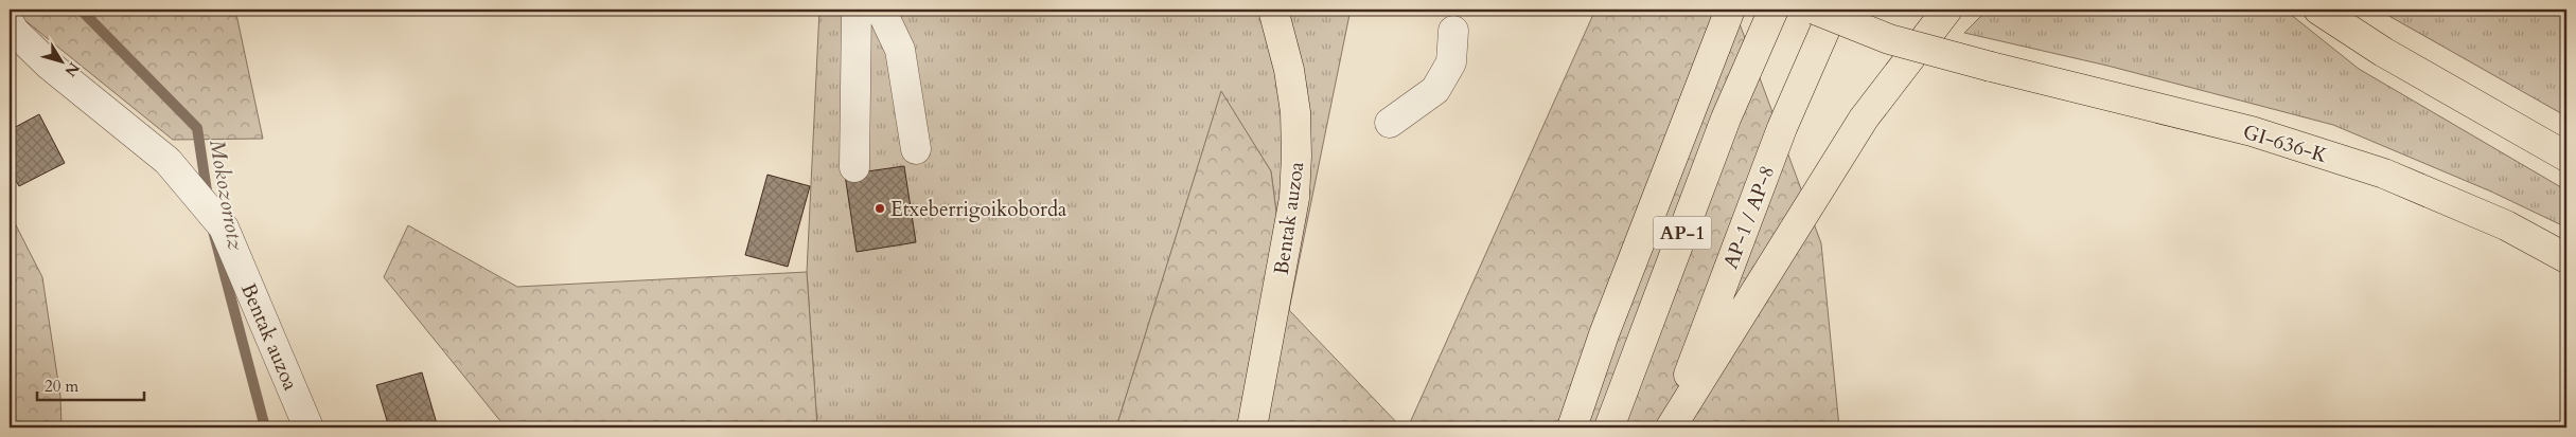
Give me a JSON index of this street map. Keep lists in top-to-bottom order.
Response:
{
  "streets": {
    "main road": [
      "GI-636-K",
      "AP-1 / AP-8",
      "Bentak auzoa",
      "AP-1"
    ]
  },
  "water": ["Mokozorrotz"],
  "places": ["Etxeberrigoikoborda"],
  "scale_bar": "20 m",
  "north": "bottom right"
}
